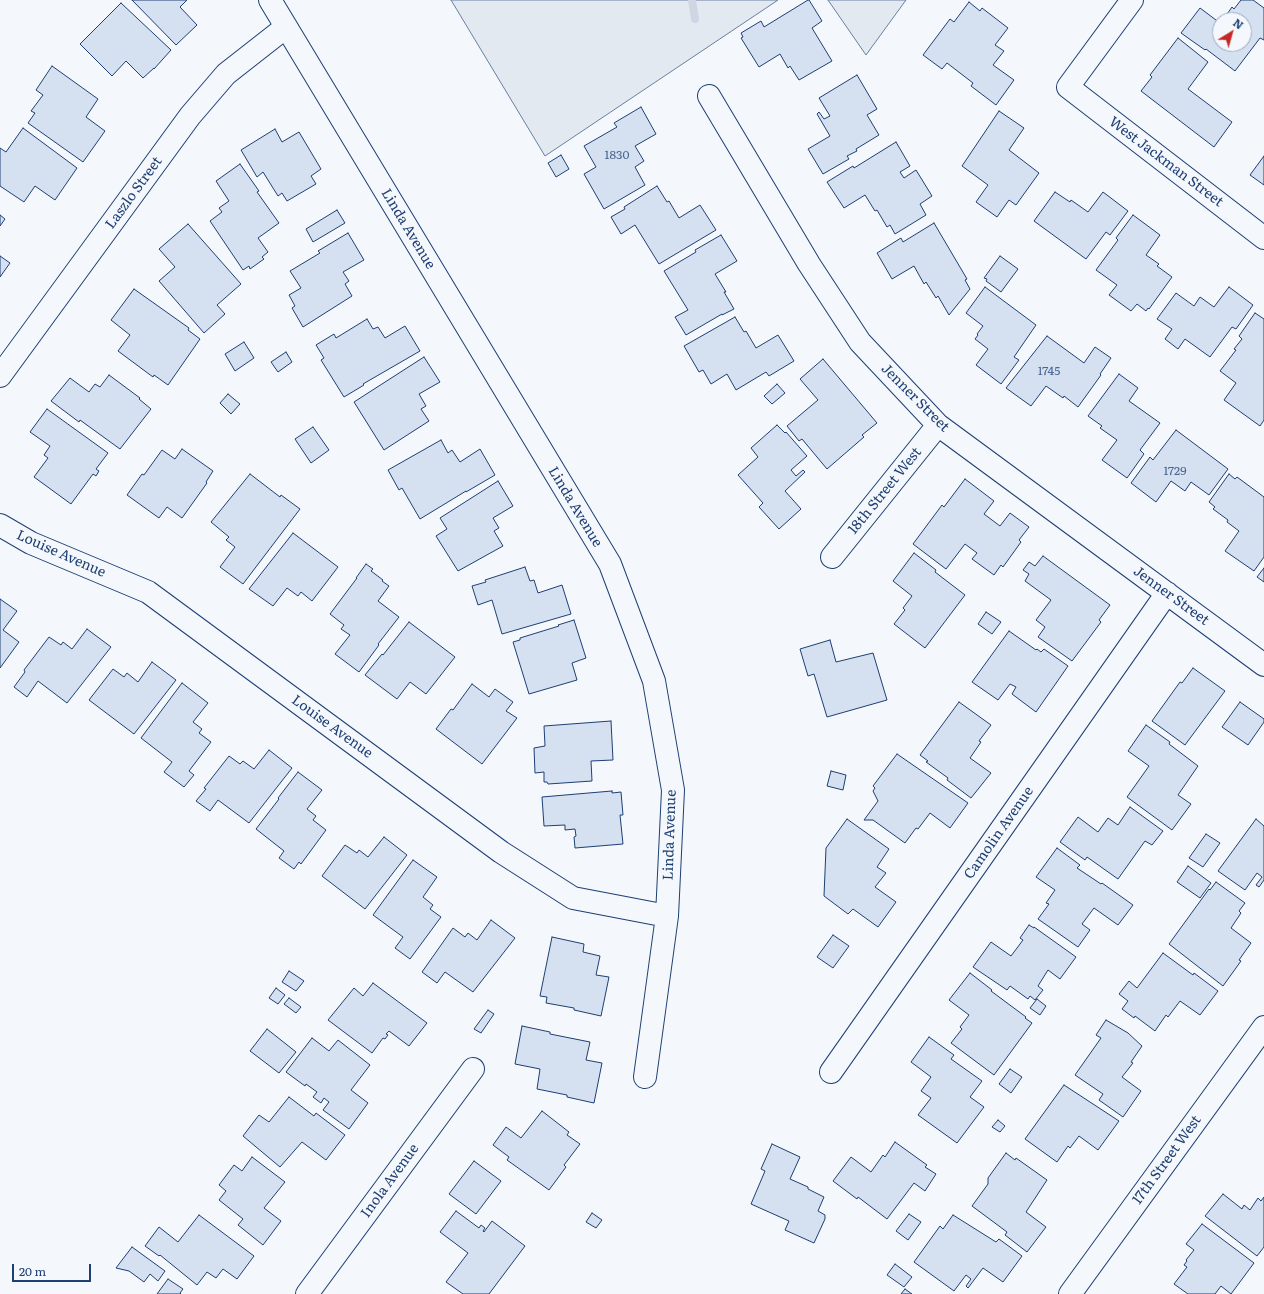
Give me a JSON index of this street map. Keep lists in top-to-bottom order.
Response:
{
  "streets": {
    "street": [
      "West Jackman Street",
      "Laszlo Street",
      "Linda Avenue",
      "Jenner Street",
      "18th Street West",
      "Louise Avenue",
      "Camolin Avenue",
      "17th Street West",
      "Inola Avenue"
    ]
  },
  "crossings": [
    ["Laszlo Street", "Linda Avenue"],
    ["Linda Avenue", "Louise Avenue"],
    ["Jenner Street", "18th Street West"],
    ["Jenner Street", "Camolin Avenue"]
  ],
  "house_numbers": ["1830", "1745", "1729"],
  "scale_bar": "20 m",
  "north": "top right"
}
